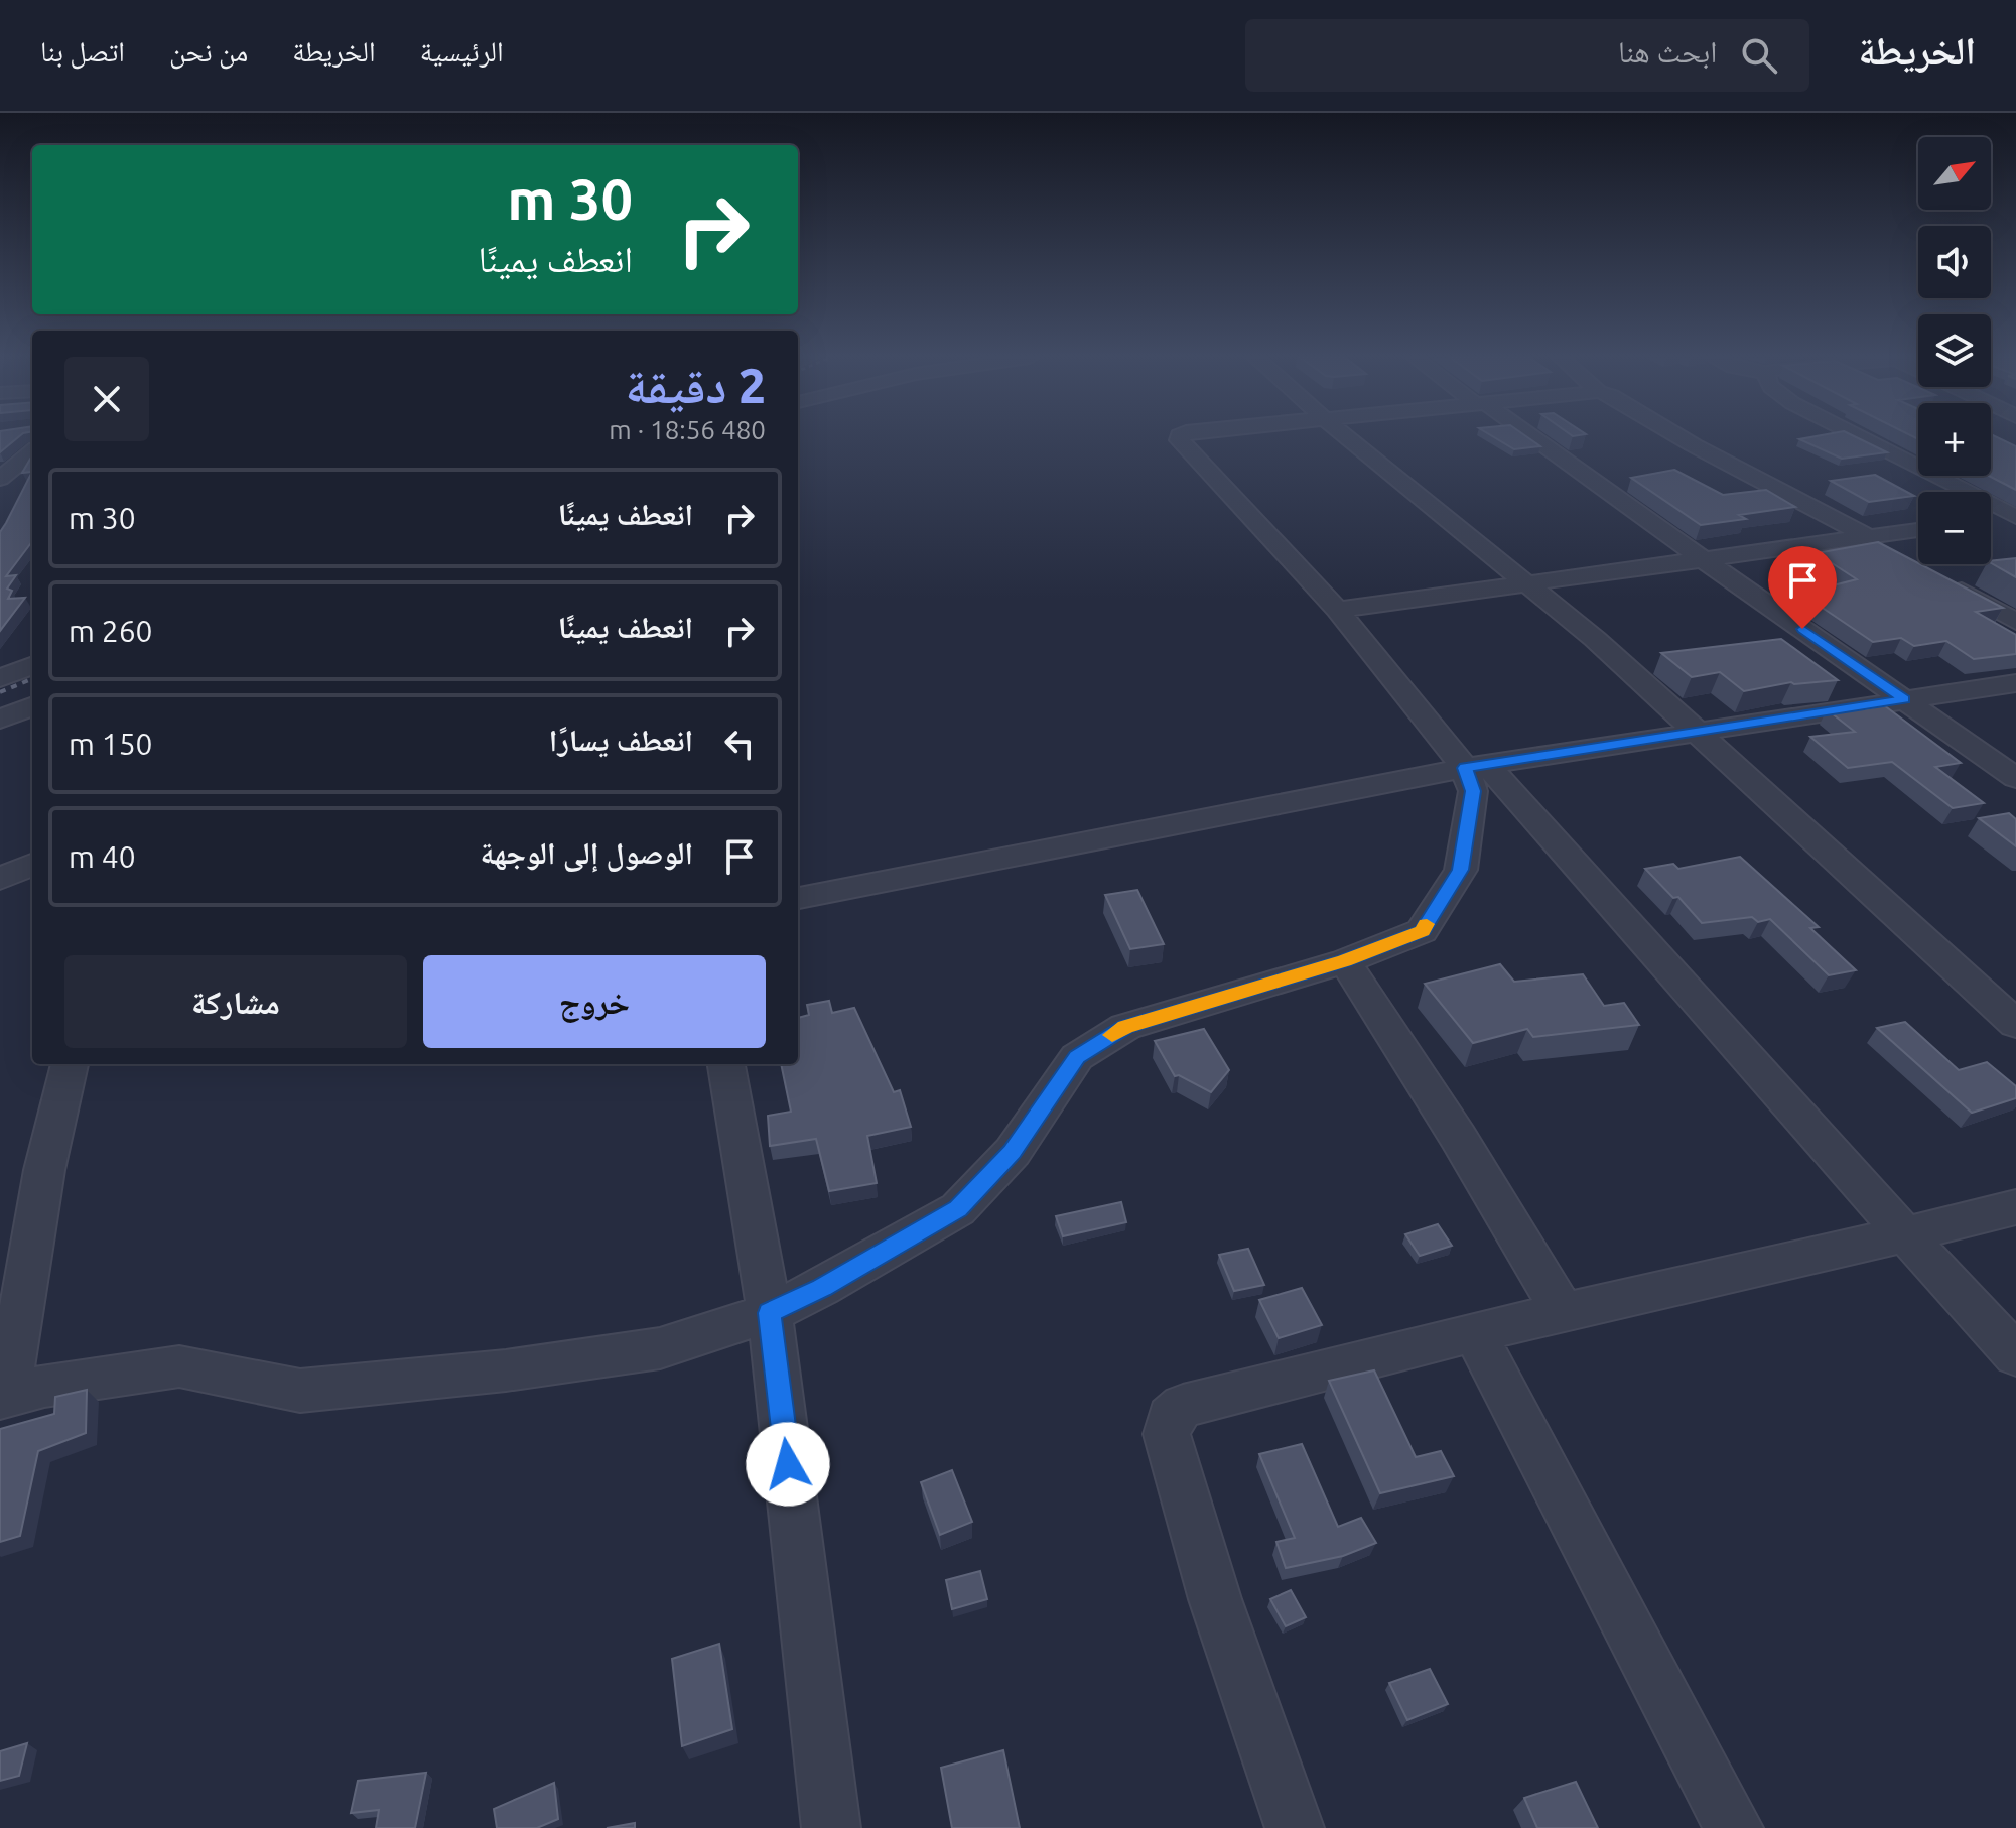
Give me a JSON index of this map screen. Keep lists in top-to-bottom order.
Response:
{
  "north": "top right",
  "page": {
    "header": "الخريطة",
    "search": "ابحث هنا",
    "nav": [
      "الرئيسية",
      "الخريطة",
      "من نحن",
      "اتصل بنا"
    ],
    "map_buttons": ["+", "−"],
    "turn": ["30 m", "انعطف يمينًا"],
    "heading": ["2 دقيقة", "480 m · 18:56"],
    "list": [
      {
        "name": "انعطف يمينًا",
        "value": "30 m"
      },
      {
        "name": "انعطف يمينًا",
        "value": "260 m"
      },
      {
        "name": "انعطف يسارًا",
        "value": "150 m"
      },
      {
        "name": "الوصول إلى الوجهة",
        "value": "40 m"
      }
    ],
    "buttons": ["خروج", "مشاركة"]
  }
}
